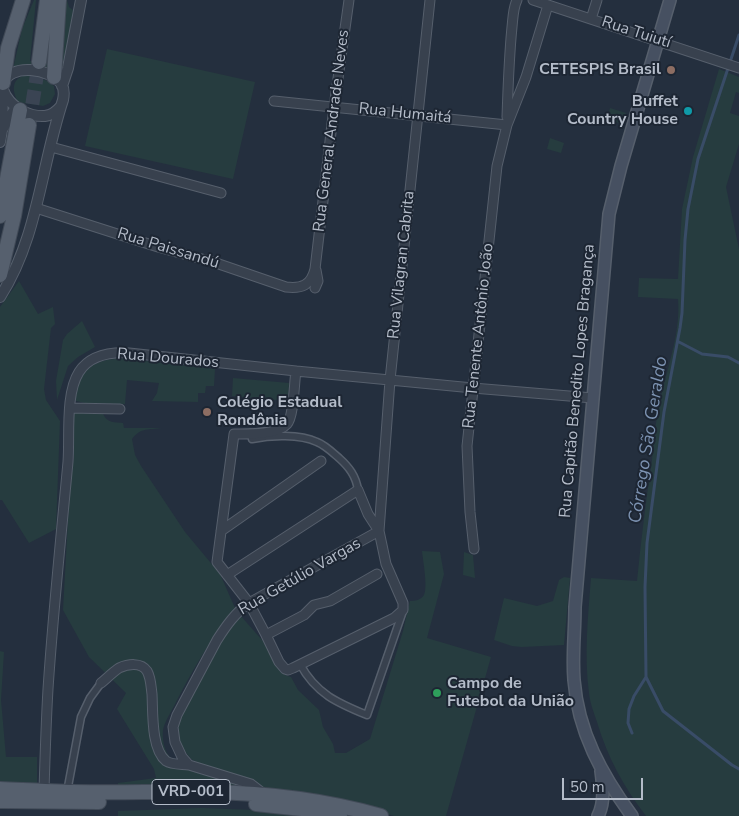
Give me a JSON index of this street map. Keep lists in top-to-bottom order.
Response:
{
  "streets": {
    "main road": ["Rua Capitão Benedito Lopes Bragança", "VRD-001"],
    "street": [
      "Rua Tuiutí",
      "Rua Humaitá",
      "Rua General Andrade Neves",
      "Rua Paissandú",
      "Rua Vilagran Cabrita",
      "Rua Tenente Antônio João",
      "Rua Dourados",
      "Rua Getúlio Vargas"
    ]
  },
  "crossings": [
    ["Rua Tuiutí", "Rua Tenente Antônio João"],
    ["Rua Tuiutí", "Rua Capitão Benedito Lopes Bragança"],
    ["Rua Humaitá", "Rua General Andrade Neves"],
    ["Rua Humaitá", "Rua Vilagran Cabrita"],
    ["Rua Humaitá", "Rua Tenente Antônio João"],
    ["Rua General Andrade Neves", "Rua Paissandú"],
    ["Rua Vilagran Cabrita", "Rua Dourados"],
    ["Rua Vilagran Cabrita", "Rua Getúlio Vargas"],
    ["Rua Tenente Antônio João", "Rua Dourados"],
    ["Rua Dourados", "Rua Capitão Benedito Lopes Bragança"],
    ["Rua Dourados", "VRD-001"]
  ],
  "water": ["Córrego São Geraldo"],
  "places": [
    "CETESPIS Brasil",
    "Buffet Country House",
    "Colégio Estadual Rondônia",
    "Campo de Futebol da União"
  ],
  "scale_bar": "50 m"
}
